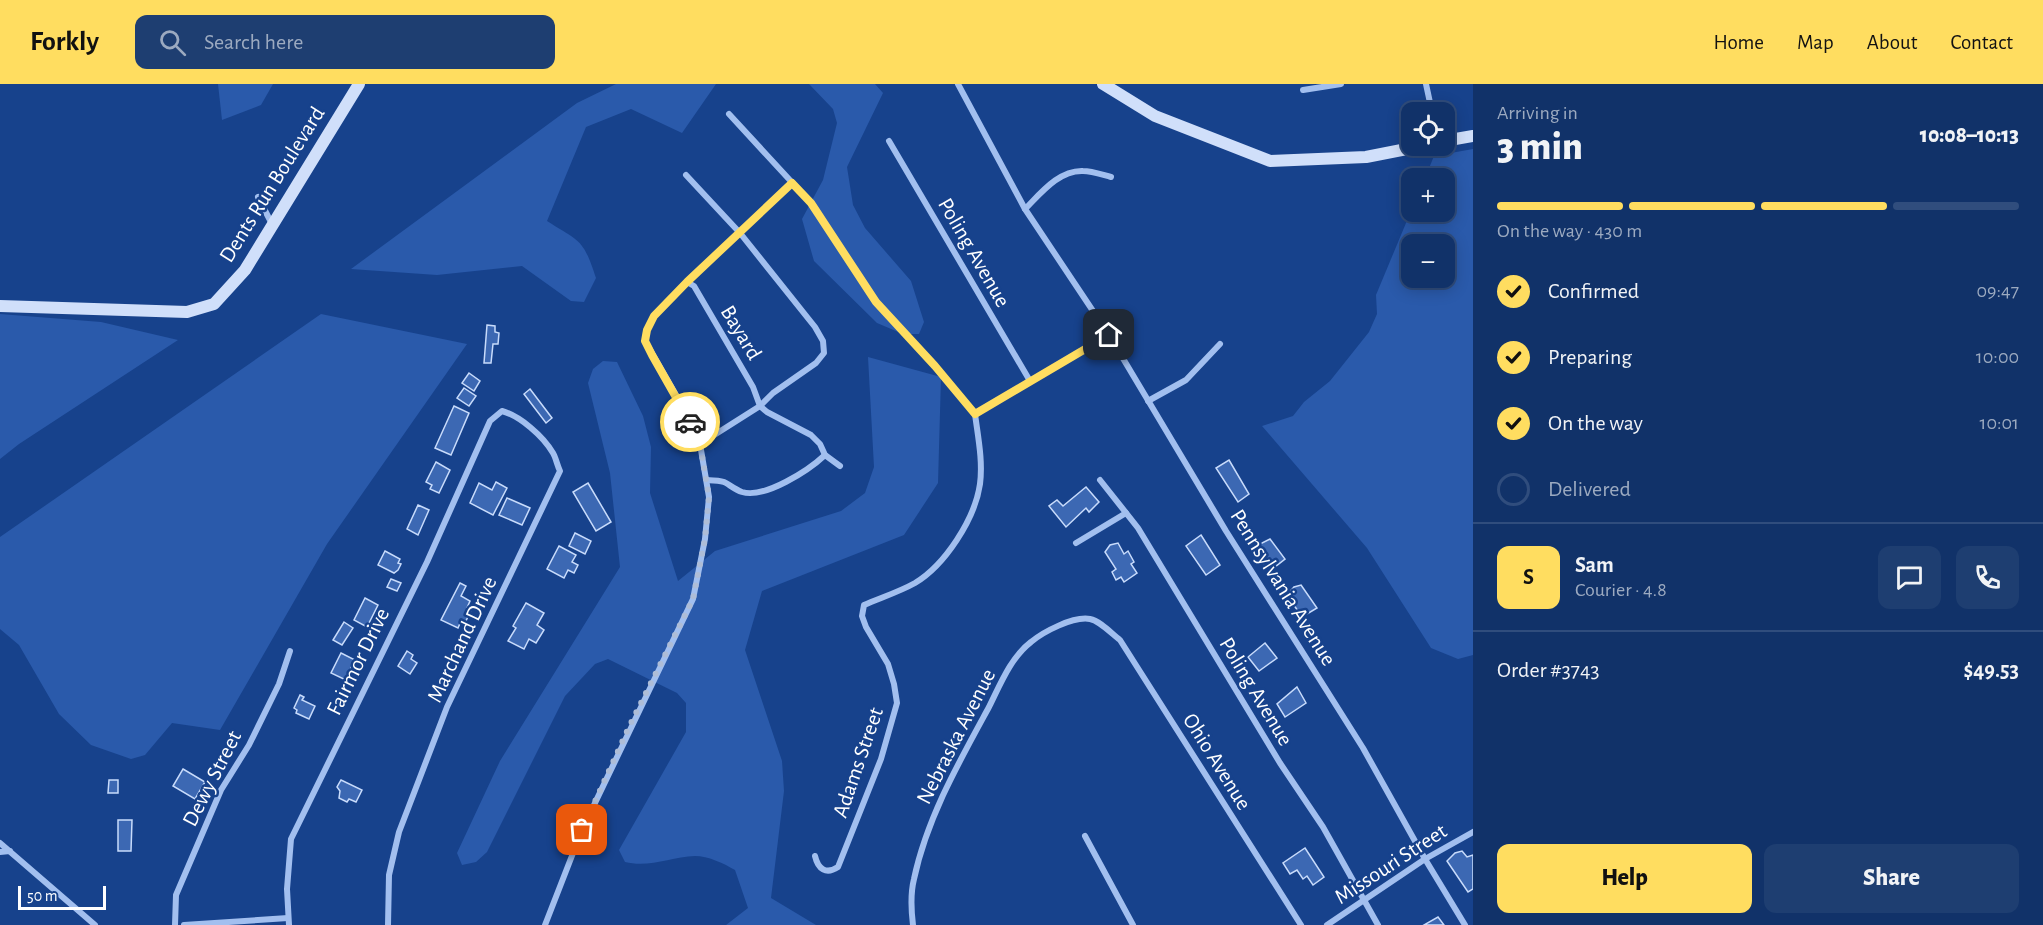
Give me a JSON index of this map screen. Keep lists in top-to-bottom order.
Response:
{
  "streets": {
    "street": [
      "Dents Run Boulevard",
      "Poling Avenue",
      "Bayard",
      "Pennsylvania Avenue",
      "Marchand Drive",
      "Fairmor Drive",
      "Nebraska Avenue",
      "Ohio Avenue",
      "Adams Street",
      "Dewy Street",
      "Missouri Street"
    ]
  },
  "crossings": [
    ["Poling Avenue", "Missouri Street"],
    ["Pennsylvania Avenue", "Missouri Street"],
    ["Marchand Drive", "Fairmor Drive"],
    ["Nebraska Avenue", "Ohio Avenue"]
  ],
  "scale_bar": "50 m",
  "page": {
    "header": "Forkly",
    "search": "Search here",
    "nav": [
      "Home",
      "Map",
      "About",
      "Contact"
    ],
    "heading": ["3 min", "Arriving in", "10:08–10:13"],
    "panel": [
      "Sam",
      "Courier · 4.8",
      "Order #3743",
      "$49.53"
    ],
    "map_buttons": ["+", "−"],
    "bar": "On the way · 430 m",
    "list": [
      ["Confirmed", "09:47"],
      ["Preparing", "10:00"],
      ["On the way", "10:01"],
      "Delivered"
    ],
    "round": "S",
    "buttons": ["Help", "Share"],
    "scale": "50 m"
  }
}
